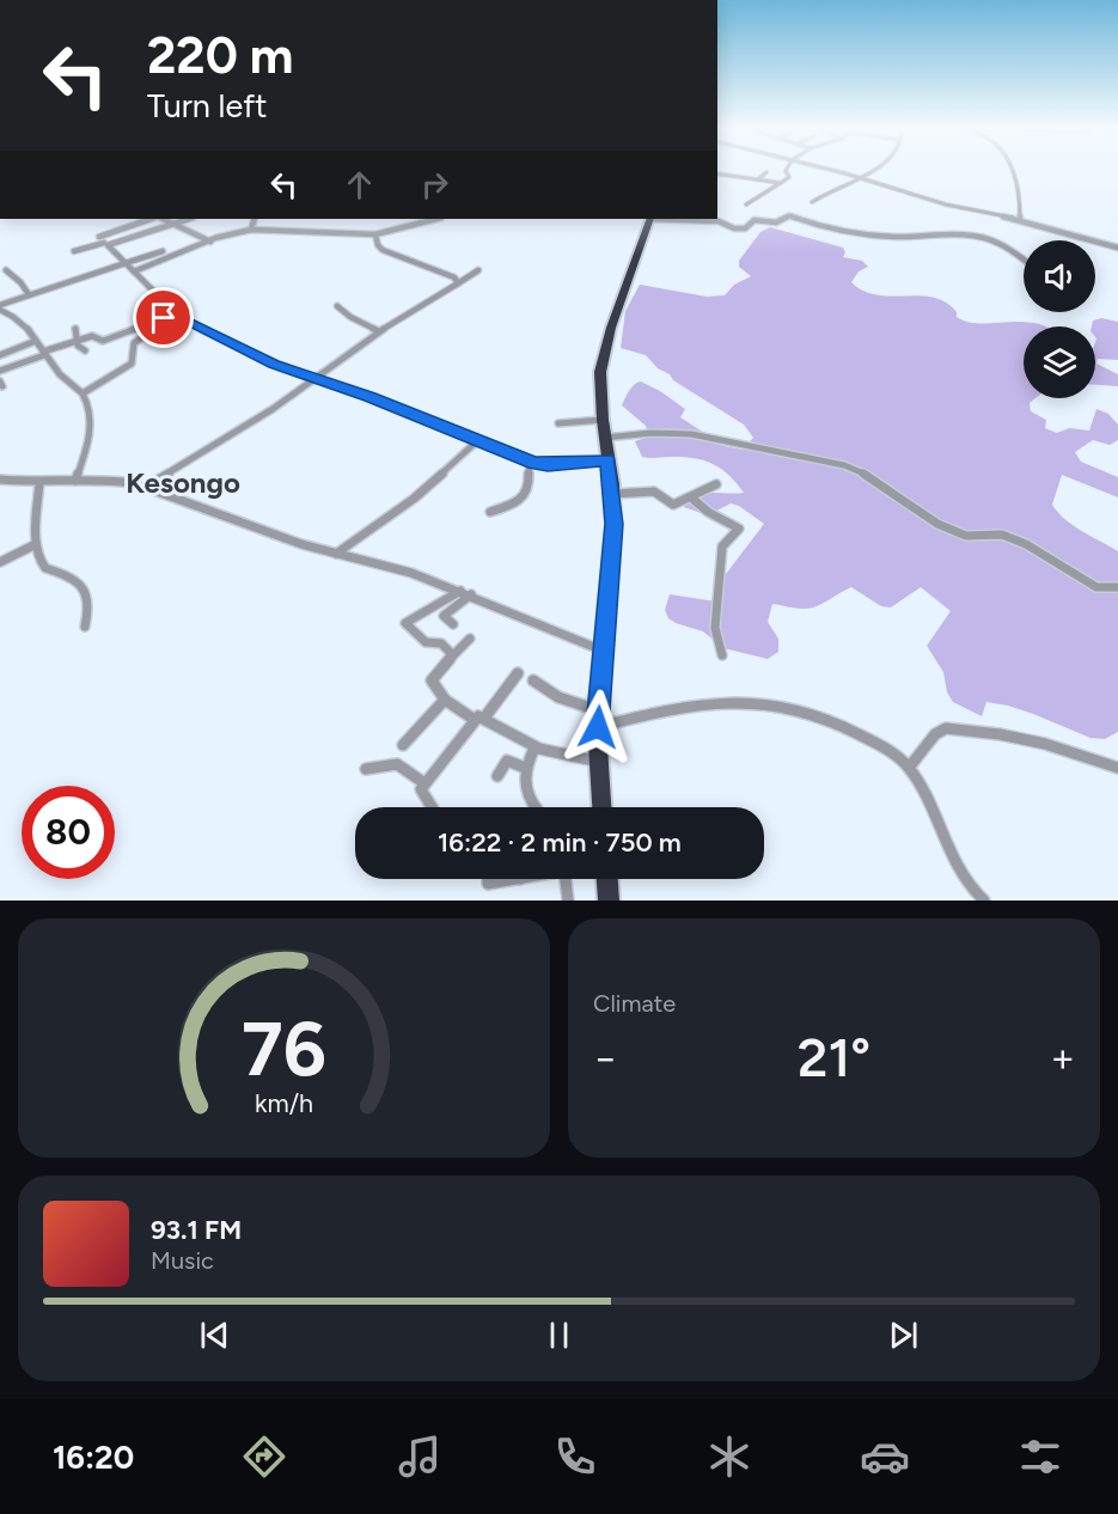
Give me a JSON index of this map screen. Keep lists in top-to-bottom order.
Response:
{
  "districts": ["Kesongo"],
  "page": {
    "turn": ["220 m", "Turn left"],
    "limit": "80",
    "trip": "16:22 · 2 min · 750 m",
    "tile": "Climate",
    "heat": ["−", "21°", "+"],
    "song": ["93.1 FM", "Music"],
    "tabs": "16:20",
    "gauge": ["76", "km/h"]
  }
}
